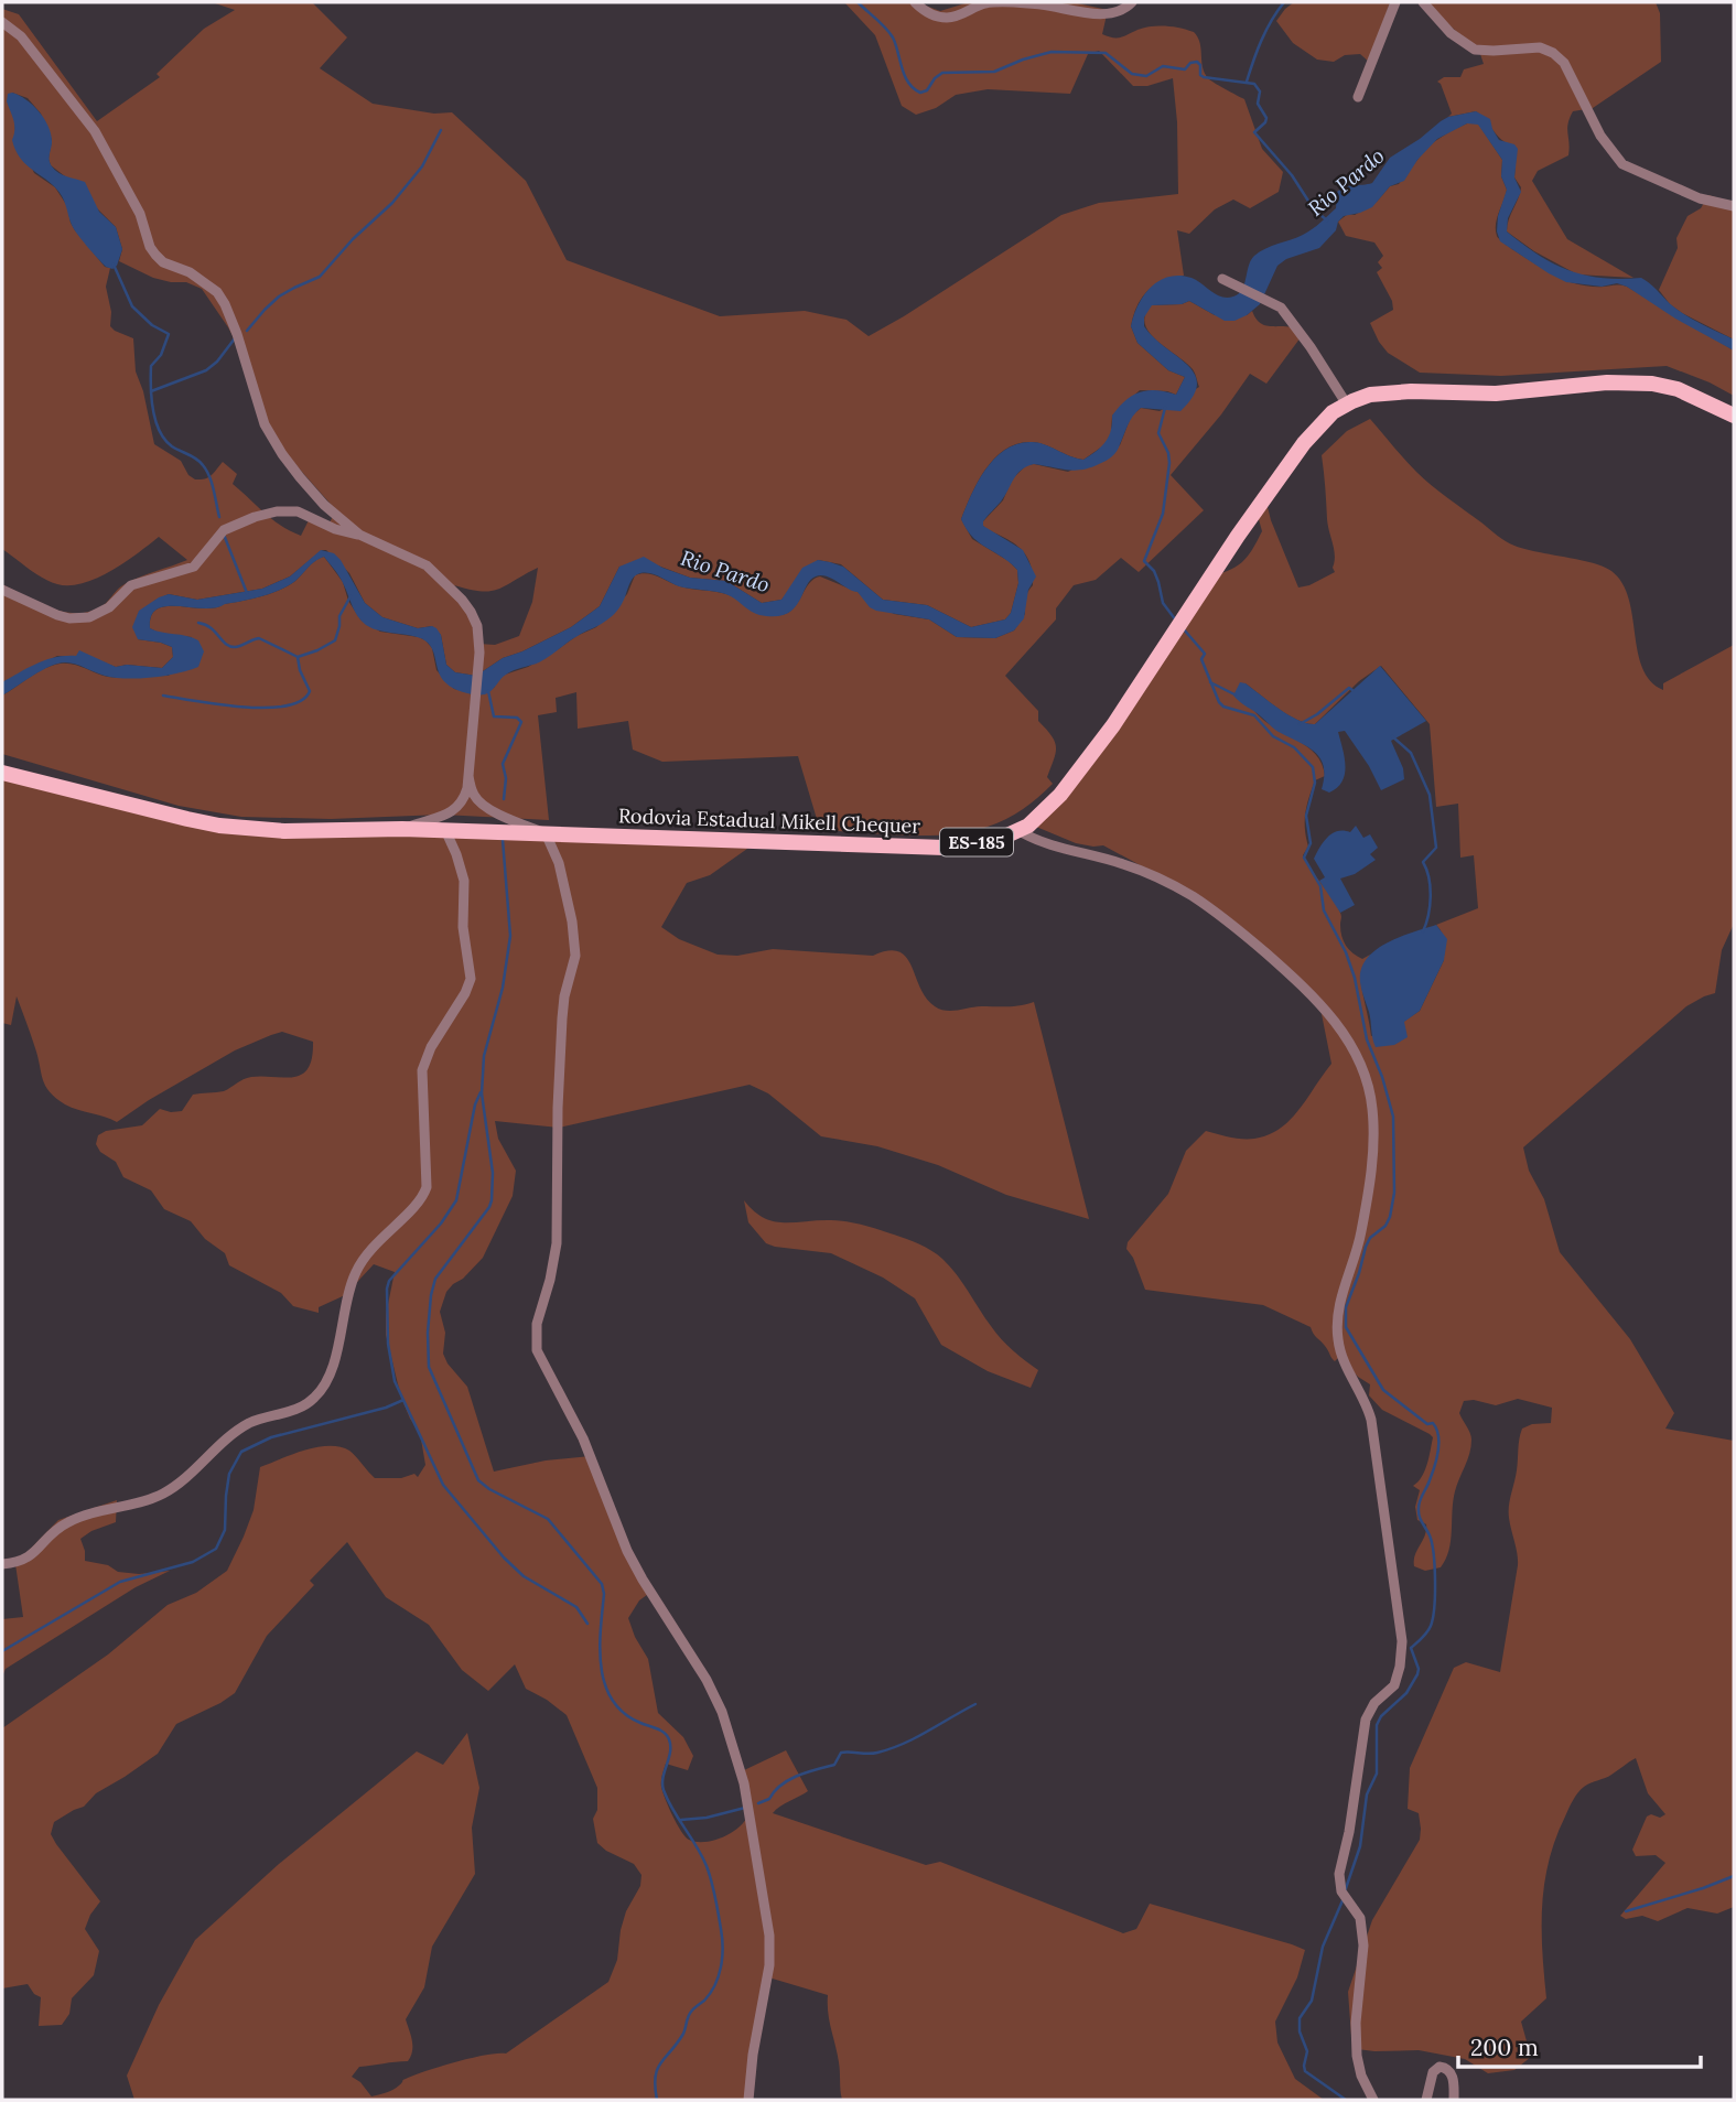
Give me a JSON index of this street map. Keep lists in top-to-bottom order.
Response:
{
  "streets": {
    "main road": ["Rodovia Estadual Mikell Chequer", "ES-185"]
  },
  "water": ["Rio Pardo"],
  "scale_bar": "200 m"
}
